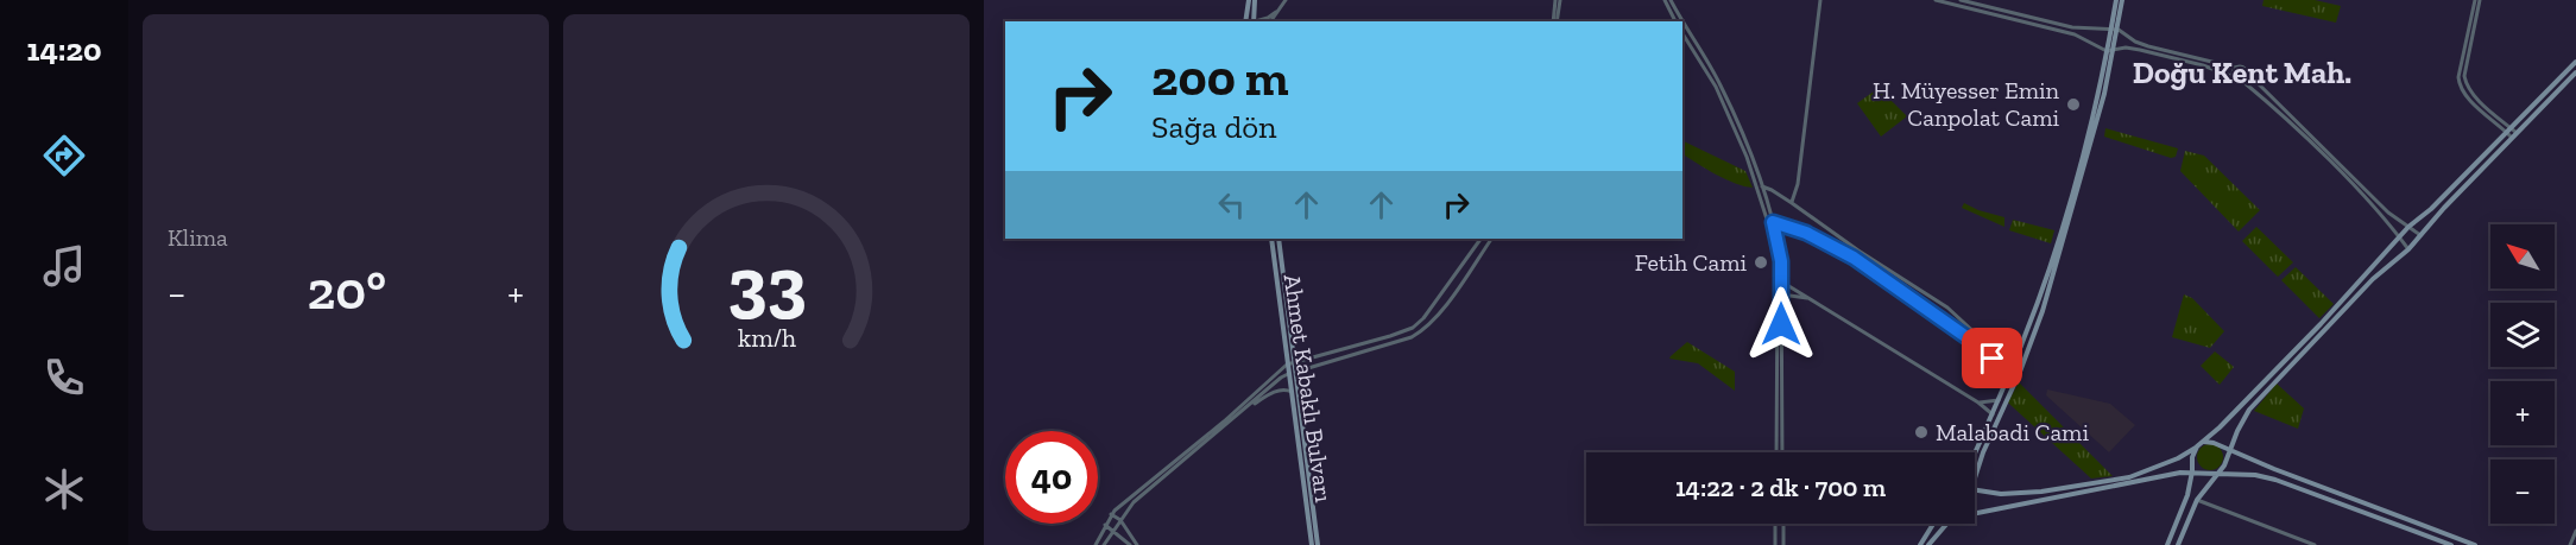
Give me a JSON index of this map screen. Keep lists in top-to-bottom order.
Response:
{
  "streets": {
    "main road": ["Ahmet Kabaklı Bulvarı"]
  },
  "districts": ["Doğu Kent Mah."],
  "places": ["H. Müyesser Emin Canpolat Cami", "Fetih Cami", "Malabadi Cami"],
  "north": "top left",
  "page": {
    "tabs": "14:20",
    "tile": "Klima",
    "turn": ["200 m", "Sağa dön"],
    "map_buttons": ["+", "−"],
    "heat": ["−", "20°", "+"],
    "limit": "40",
    "trip": "14:22 · 2 dk · 700 m",
    "gauge": ["33", "km/h"]
  }
}
